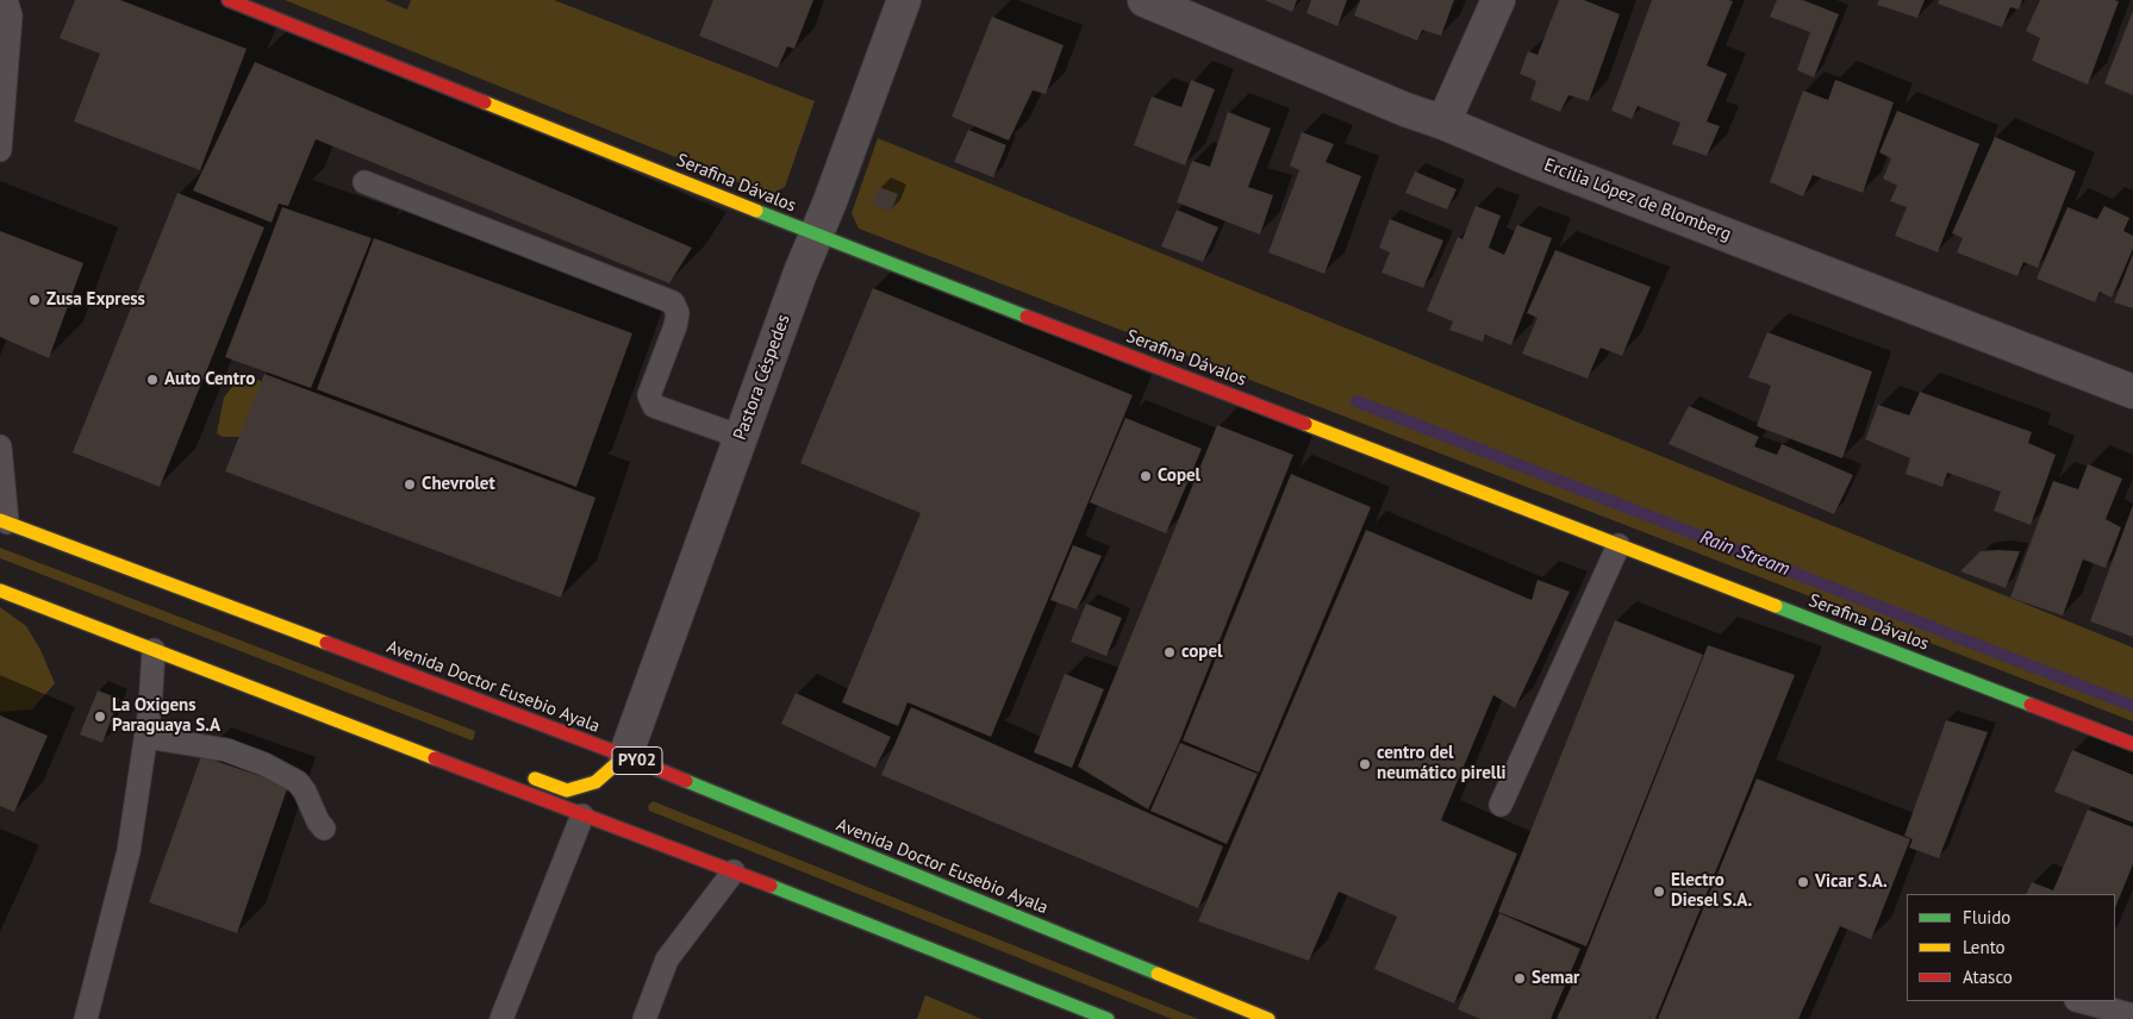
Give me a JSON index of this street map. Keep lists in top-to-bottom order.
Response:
{
  "streets": {
    "main road": ["Serafina Dávalos", "Avenida Doctor Eusebio Ayala", "PY02"],
    "street": ["Ercilia López de Blomberg", "Pastora Céspedes"]
  },
  "crossings": [
    ["Serafina Dávalos", "Pastora Céspedes"],
    ["Pastora Céspedes", "Avenida Doctor Eusebio Ayala"]
  ],
  "water": ["Rain Stream"],
  "places": [
    "Zusa Express",
    "Auto Centro",
    "Copel",
    "Chevrolet",
    "copel",
    "La Oxigens Paraguaya S.A",
    "centro del neumático pirelli",
    "Vicar S.A.",
    "Electro Diesel S.A.",
    "Semar"
  ],
  "legend": ["Fluido", "Lento", "Atasco"]
}
